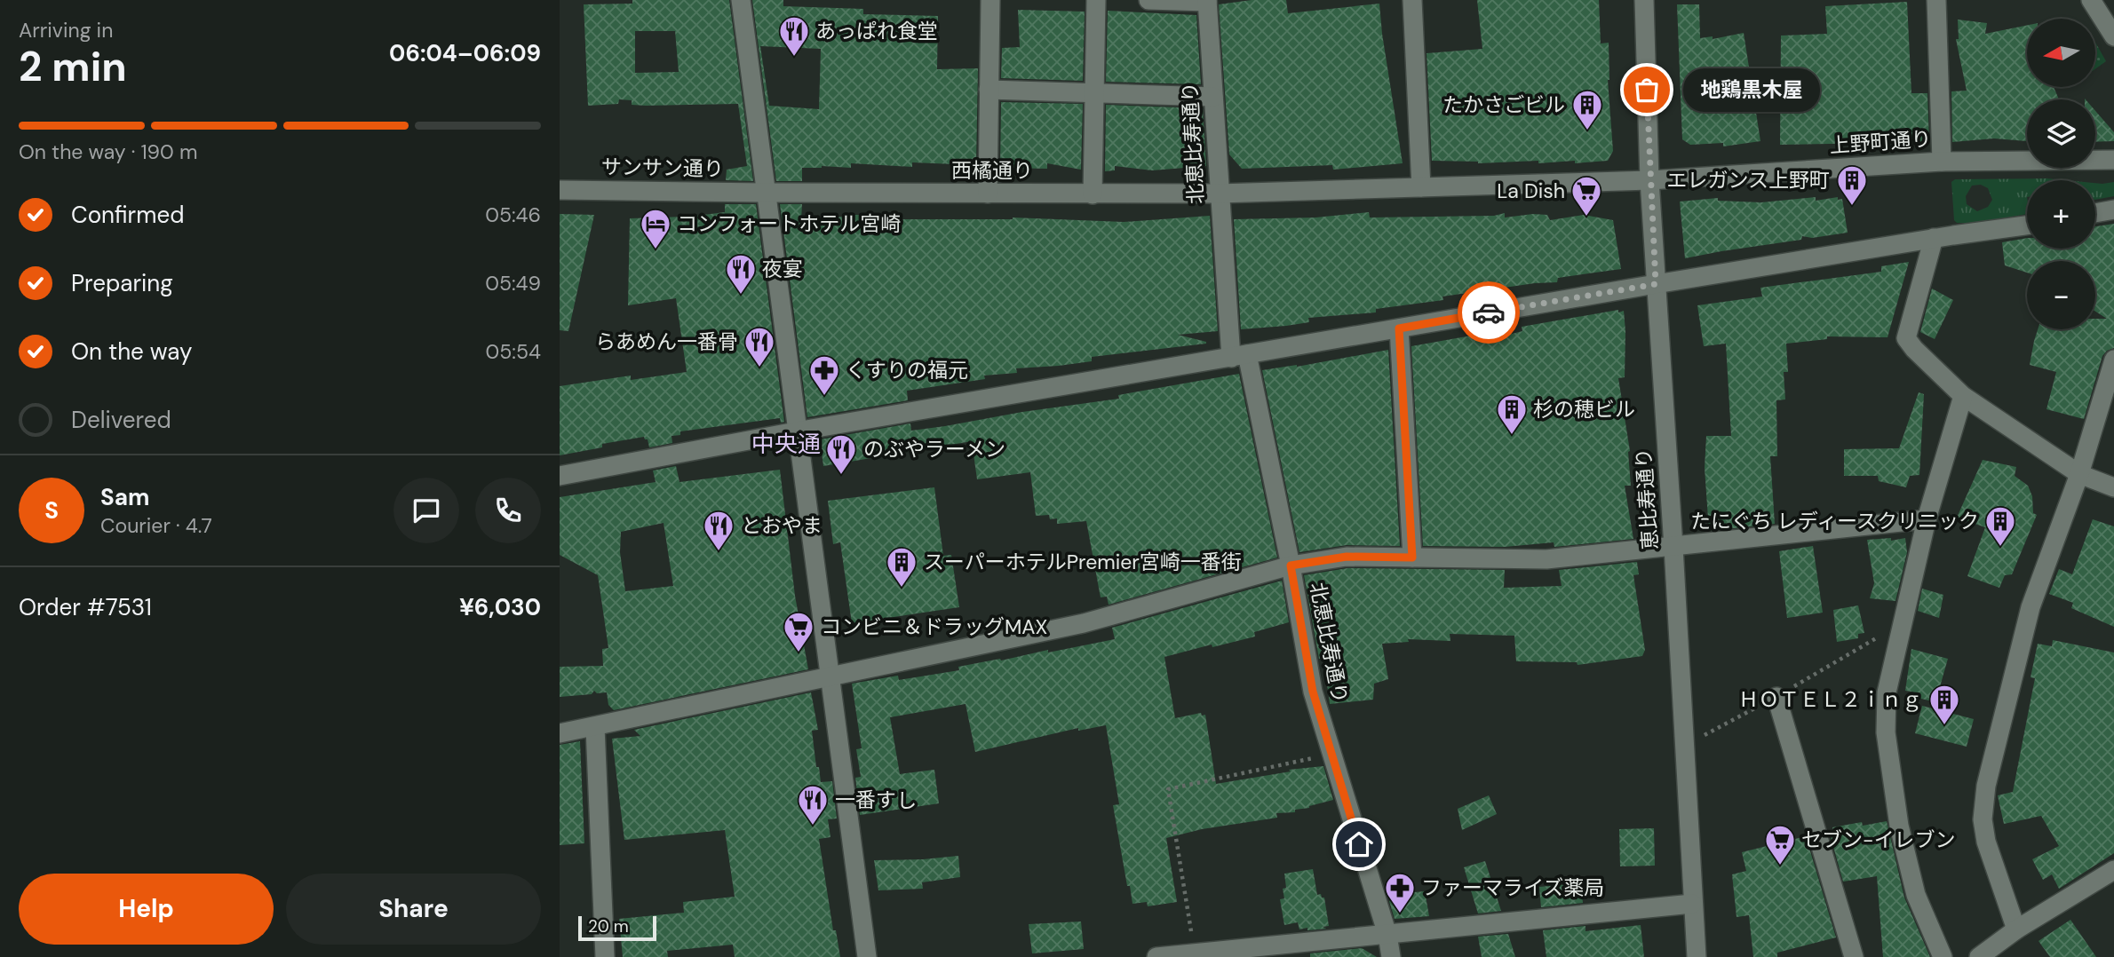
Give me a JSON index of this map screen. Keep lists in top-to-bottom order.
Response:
{
  "streets": {
    "street": [
      "上野町通り",
      "北恵比寿通り",
      "サンサン通り",
      "西橘通り",
      "恵比寿通り"
    ]
  },
  "crossings": [
    ["上野町通り", "西橘通り"],
    ["上野町通り", "恵比寿通り"],
    ["北恵比寿通り", "西橘通り"],
    ["サンサン通り", "西橘通り"]
  ],
  "districts": ["中央通"],
  "places": {
    "restaurant": [
      "あっぱれ食堂",
      "夜宴",
      "らあめん一番骨",
      "のぶやラーメン",
      "とおやま",
      "一番すし"
    ],
    "other": ["地鶏黒木屋"],
    "building": [
      "たかさごビル",
      "エレガンス上野町",
      "杉の穂ビル",
      "たにぐち レディースクリニック",
      "スーパーホテルPremier宮崎一番街",
      "ＨＯＴＥＬ２ｉｎｇ"
    ],
    "supermarket": ["La Dish", "コンビニ＆ドラッグMAX", "セブン-イレブン"],
    "hotel": ["コンフォートホテル宮崎"],
    "pharmacy": ["くすりの福元", "ファーマライズ薬局"]
  },
  "scale_bar": "20 m",
  "north": "left",
  "page": {
    "heading": ["2 min", "Arriving in", "06:04–06:09"],
    "panel": [
      "Sam",
      "Courier · 4.7",
      "Order #7531",
      "¥6,030"
    ],
    "map_buttons": ["+", "−"],
    "bubble": "地鶏黒木屋",
    "bar": "On the way · 190 m",
    "list": [
      ["Confirmed", "05:46"],
      ["Preparing", "05:49"],
      ["On the way", "05:54"],
      "Delivered"
    ],
    "round": "S",
    "buttons": ["Help", "Share"],
    "scale": "20 m"
  }
}
